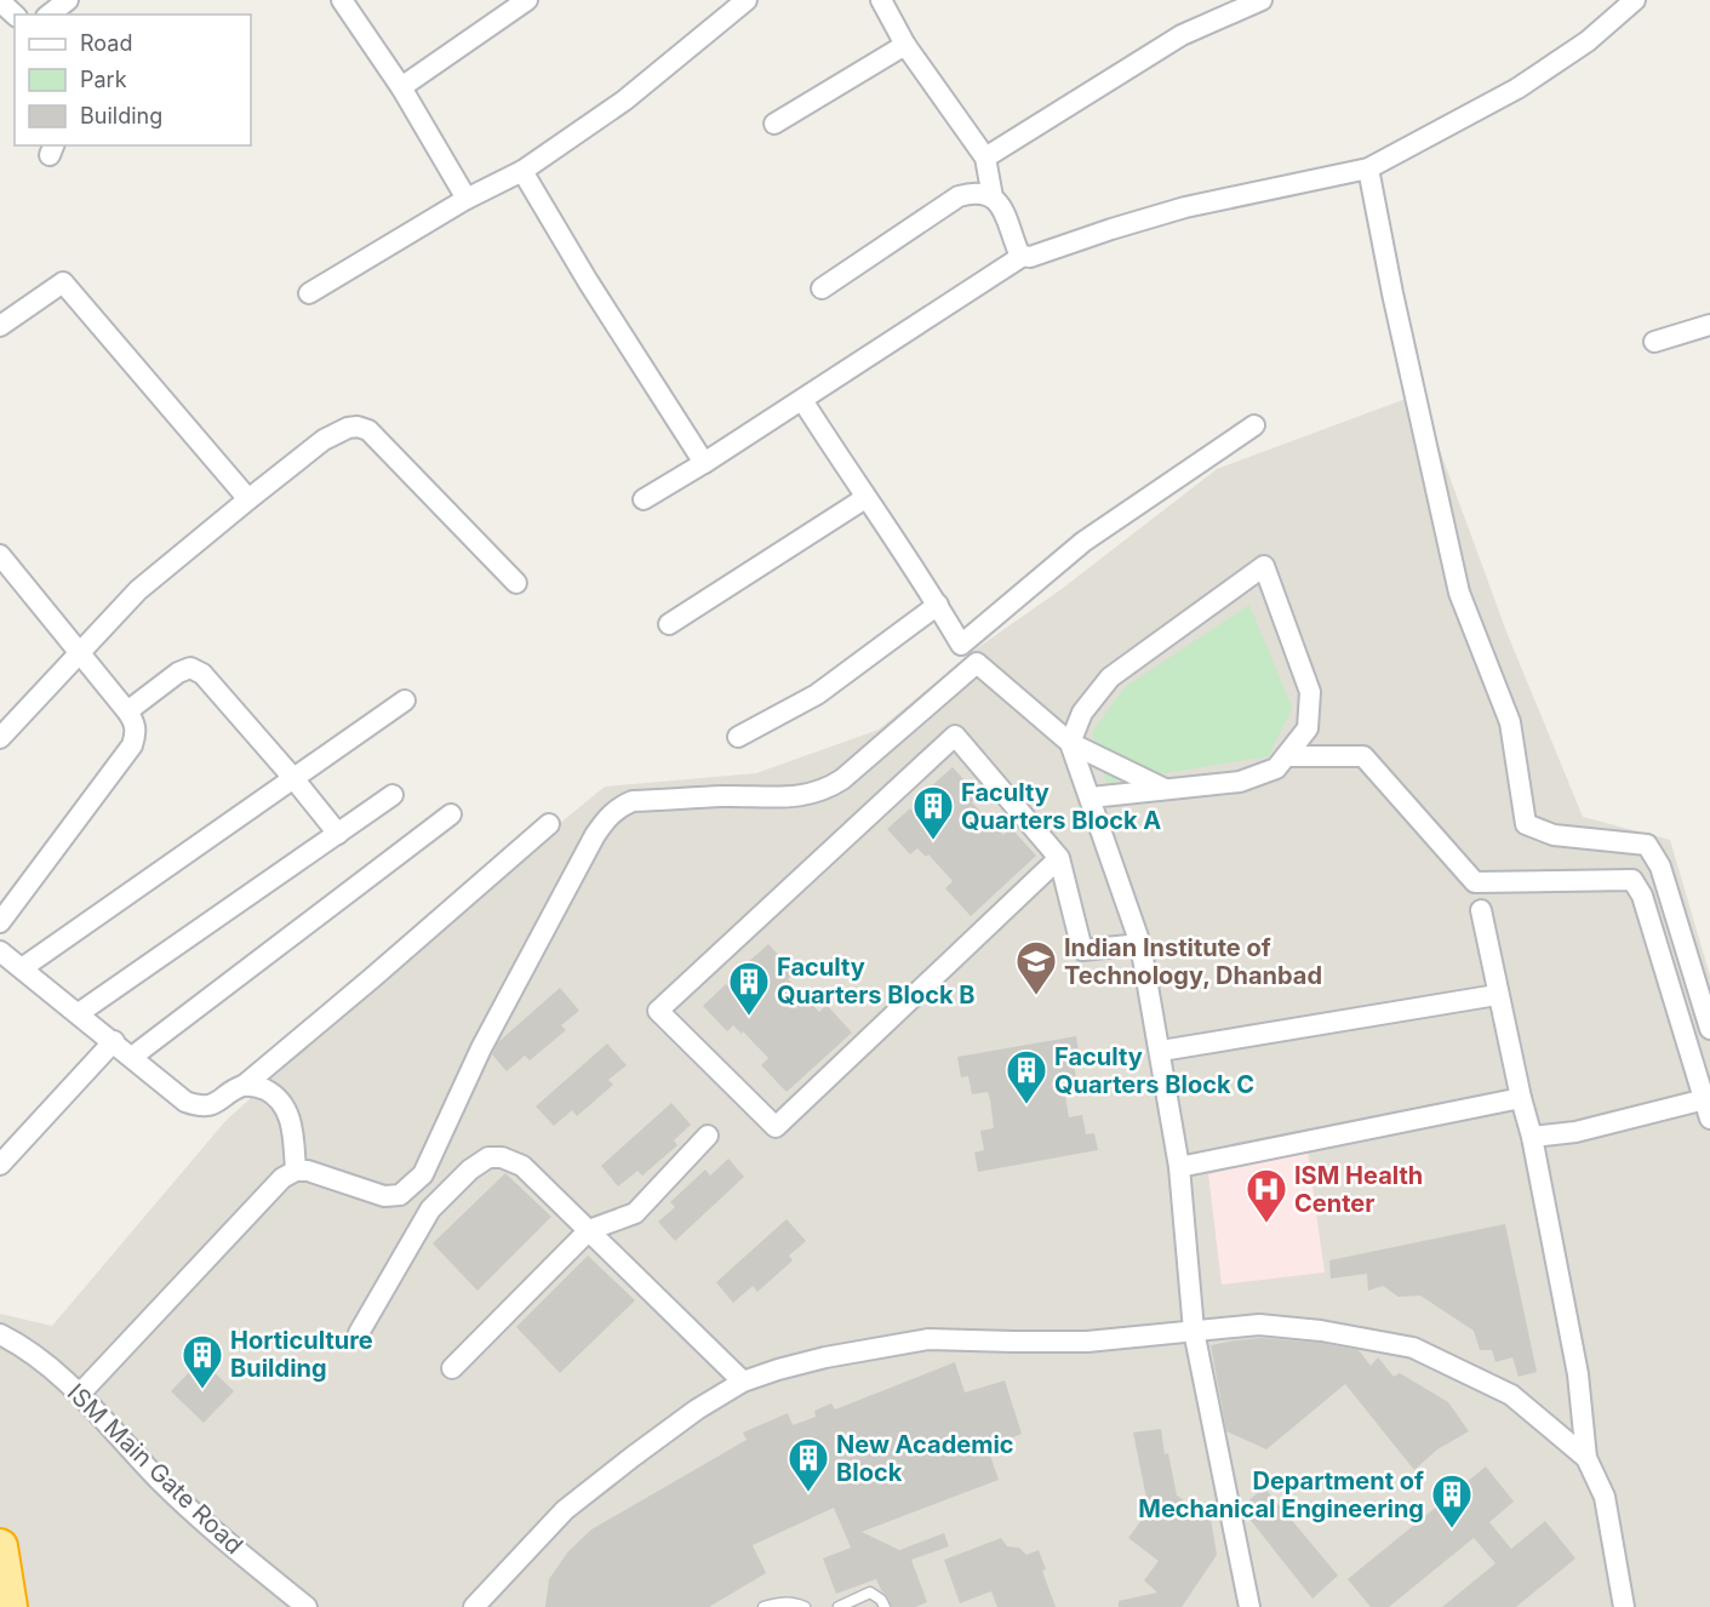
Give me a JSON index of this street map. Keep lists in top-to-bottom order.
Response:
{
  "streets": {
    "street": ["ISM Main Gate Road"]
  },
  "places": {
    "building": [
      "Faculty Quarters Block A",
      "Faculty Quarters Block B",
      "Faculty Quarters Block C",
      "Horticulture Building",
      "New Academic Block",
      "Department of Mechanical Engineering"
    ],
    "school or university": ["Indian Institute of Technology, Dhanbad"],
    "hospital": ["ISM Health Center"]
  },
  "legend": ["Road", "Park", "Building"]
}
